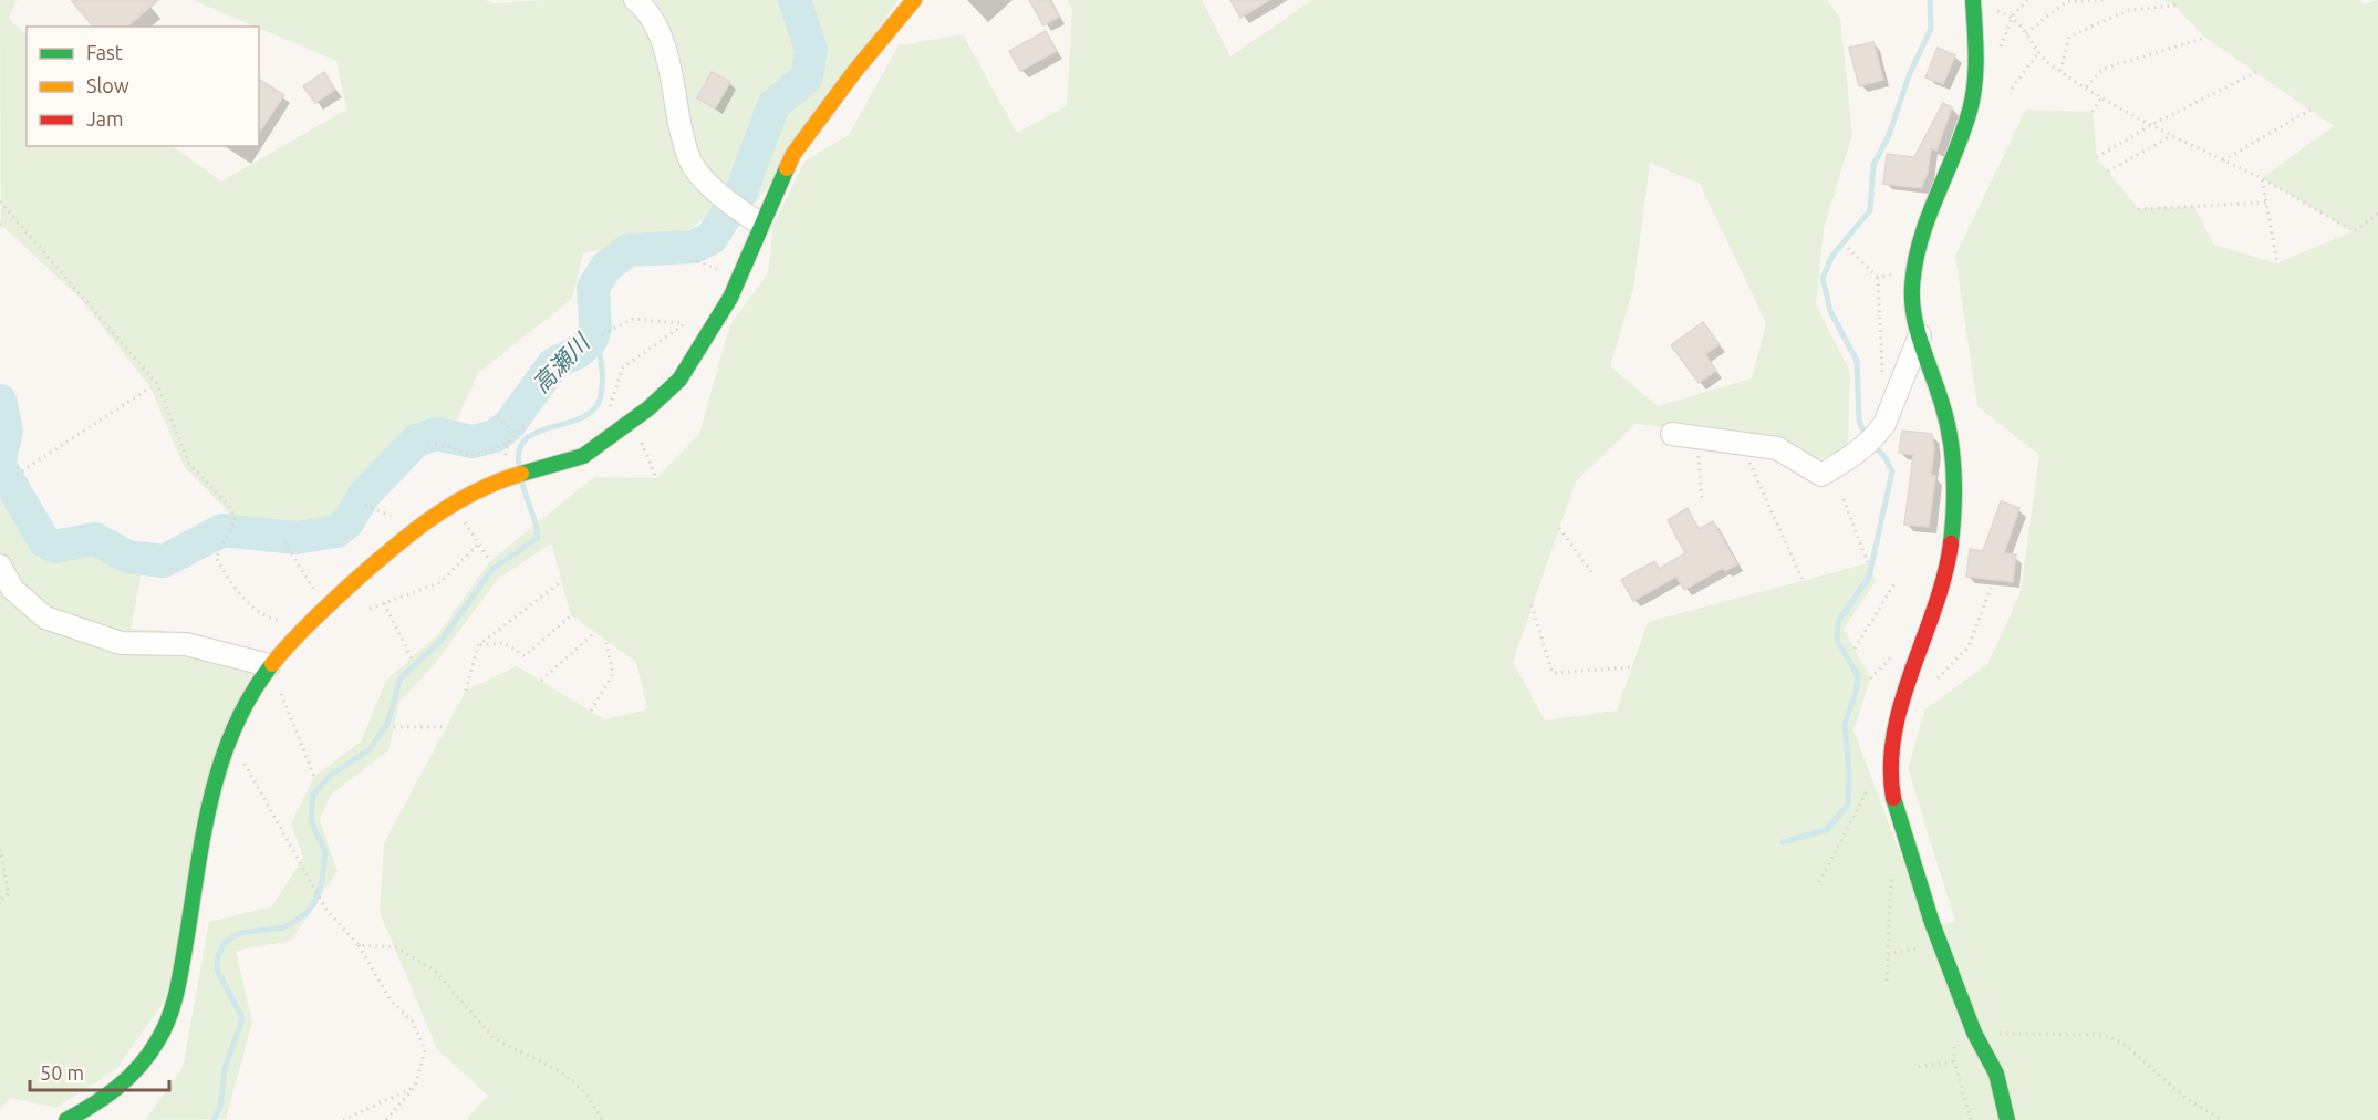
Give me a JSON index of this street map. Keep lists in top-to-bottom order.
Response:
{
  "water": ["高瀬川"],
  "legend": ["Fast", "Slow", "Jam"],
  "scale_bar": "50 m"
}
